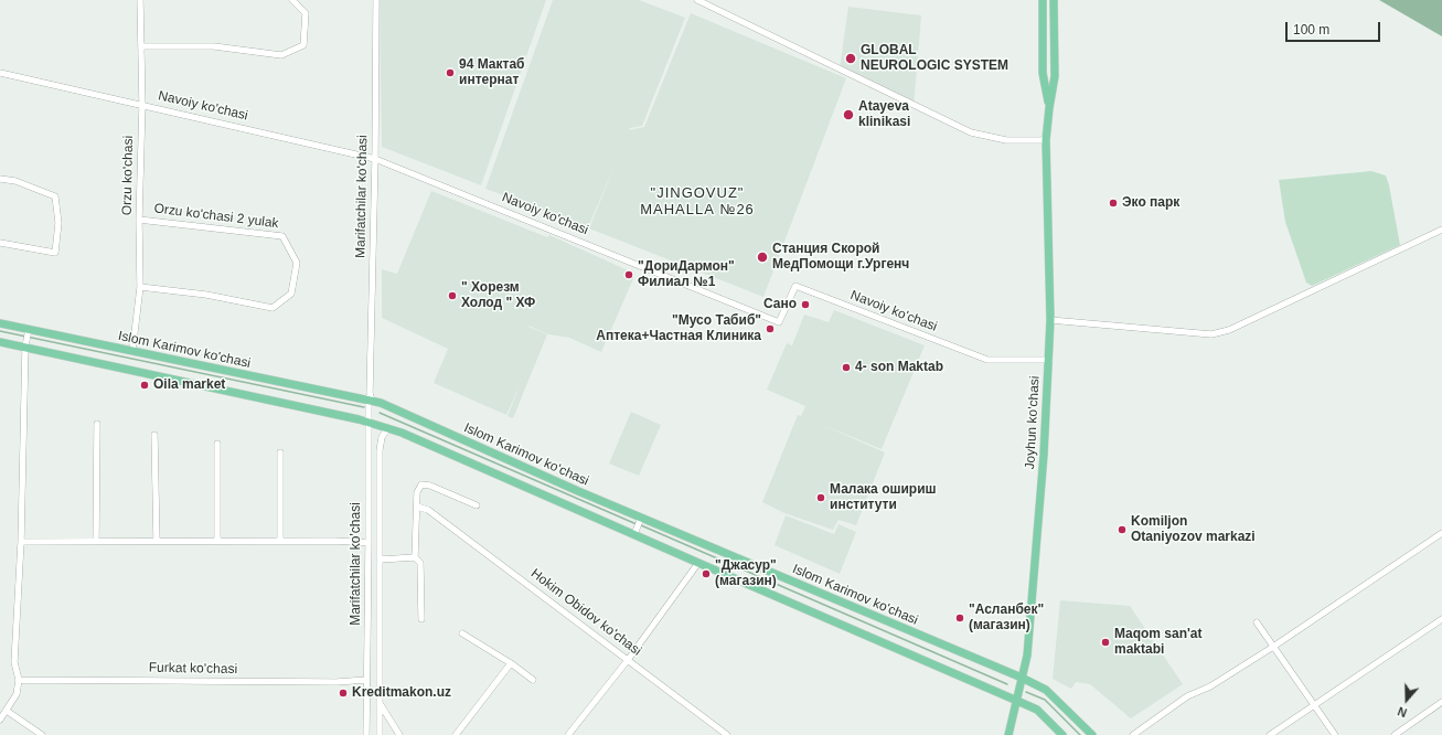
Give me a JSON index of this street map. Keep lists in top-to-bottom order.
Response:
{
  "streets": {
    "main road": ["Islom Karimov ko'chasi", "Joyhun ko'chasi"],
    "street": [
      "Navoiy ko'chasi",
      "Orzu ko'chasi",
      "Marifatchilar ko'chasi",
      "Orzu ko'chasi 2 yulak",
      "Hokim Obidov ko'chasi",
      "Furkat ko'chasi"
    ]
  },
  "crossings": [
    ["Navoiy ko'chasi", "Orzu ko'chasi"],
    ["Navoiy ko'chasi", "Marifatchilar ko'chasi"],
    ["Navoiy ko'chasi", "Joyhun ko'chasi"],
    ["Orzu ko'chasi", "Orzu ko'chasi 2 yulak"],
    ["Orzu ko'chasi", "Islom Karimov ko'chasi"],
    ["Marifatchilar ko'chasi", "Islom Karimov ko'chasi"],
    ["Marifatchilar ko'chasi", "Furkat ko'chasi"],
    ["Islom Karimov ko'chasi", "Joyhun ko'chasi"]
  ],
  "districts": ["\"JINGOVUZ\" MAHALLA №26"],
  "places": [
    "GLOBAL NEUROLOGIC SYSTEM",
    "94 Мактаб интернат",
    "Atayeva klinikasi",
    "Эко парк",
    "Станция Скорой МедПомощи г.Ургенч",
    "\"ДориДармон\" Филиал №1",
    "\" Хорезм Холод \" ХФ",
    "Сано",
    "\"Мусо Табиб\" Аптека+Частная Клиника",
    "4- son Maktab",
    "Oila market",
    "Малака ошириш институти",
    "Komiljon Otaniyozov markazi",
    "\"Джасур\" (магазин)",
    "\"Асланбек\" (магазин)",
    "Maqom san'at maktabi",
    "Kreditmakon.uz"
  ],
  "scale_bar": "100 m",
  "north": "bottom"
}
